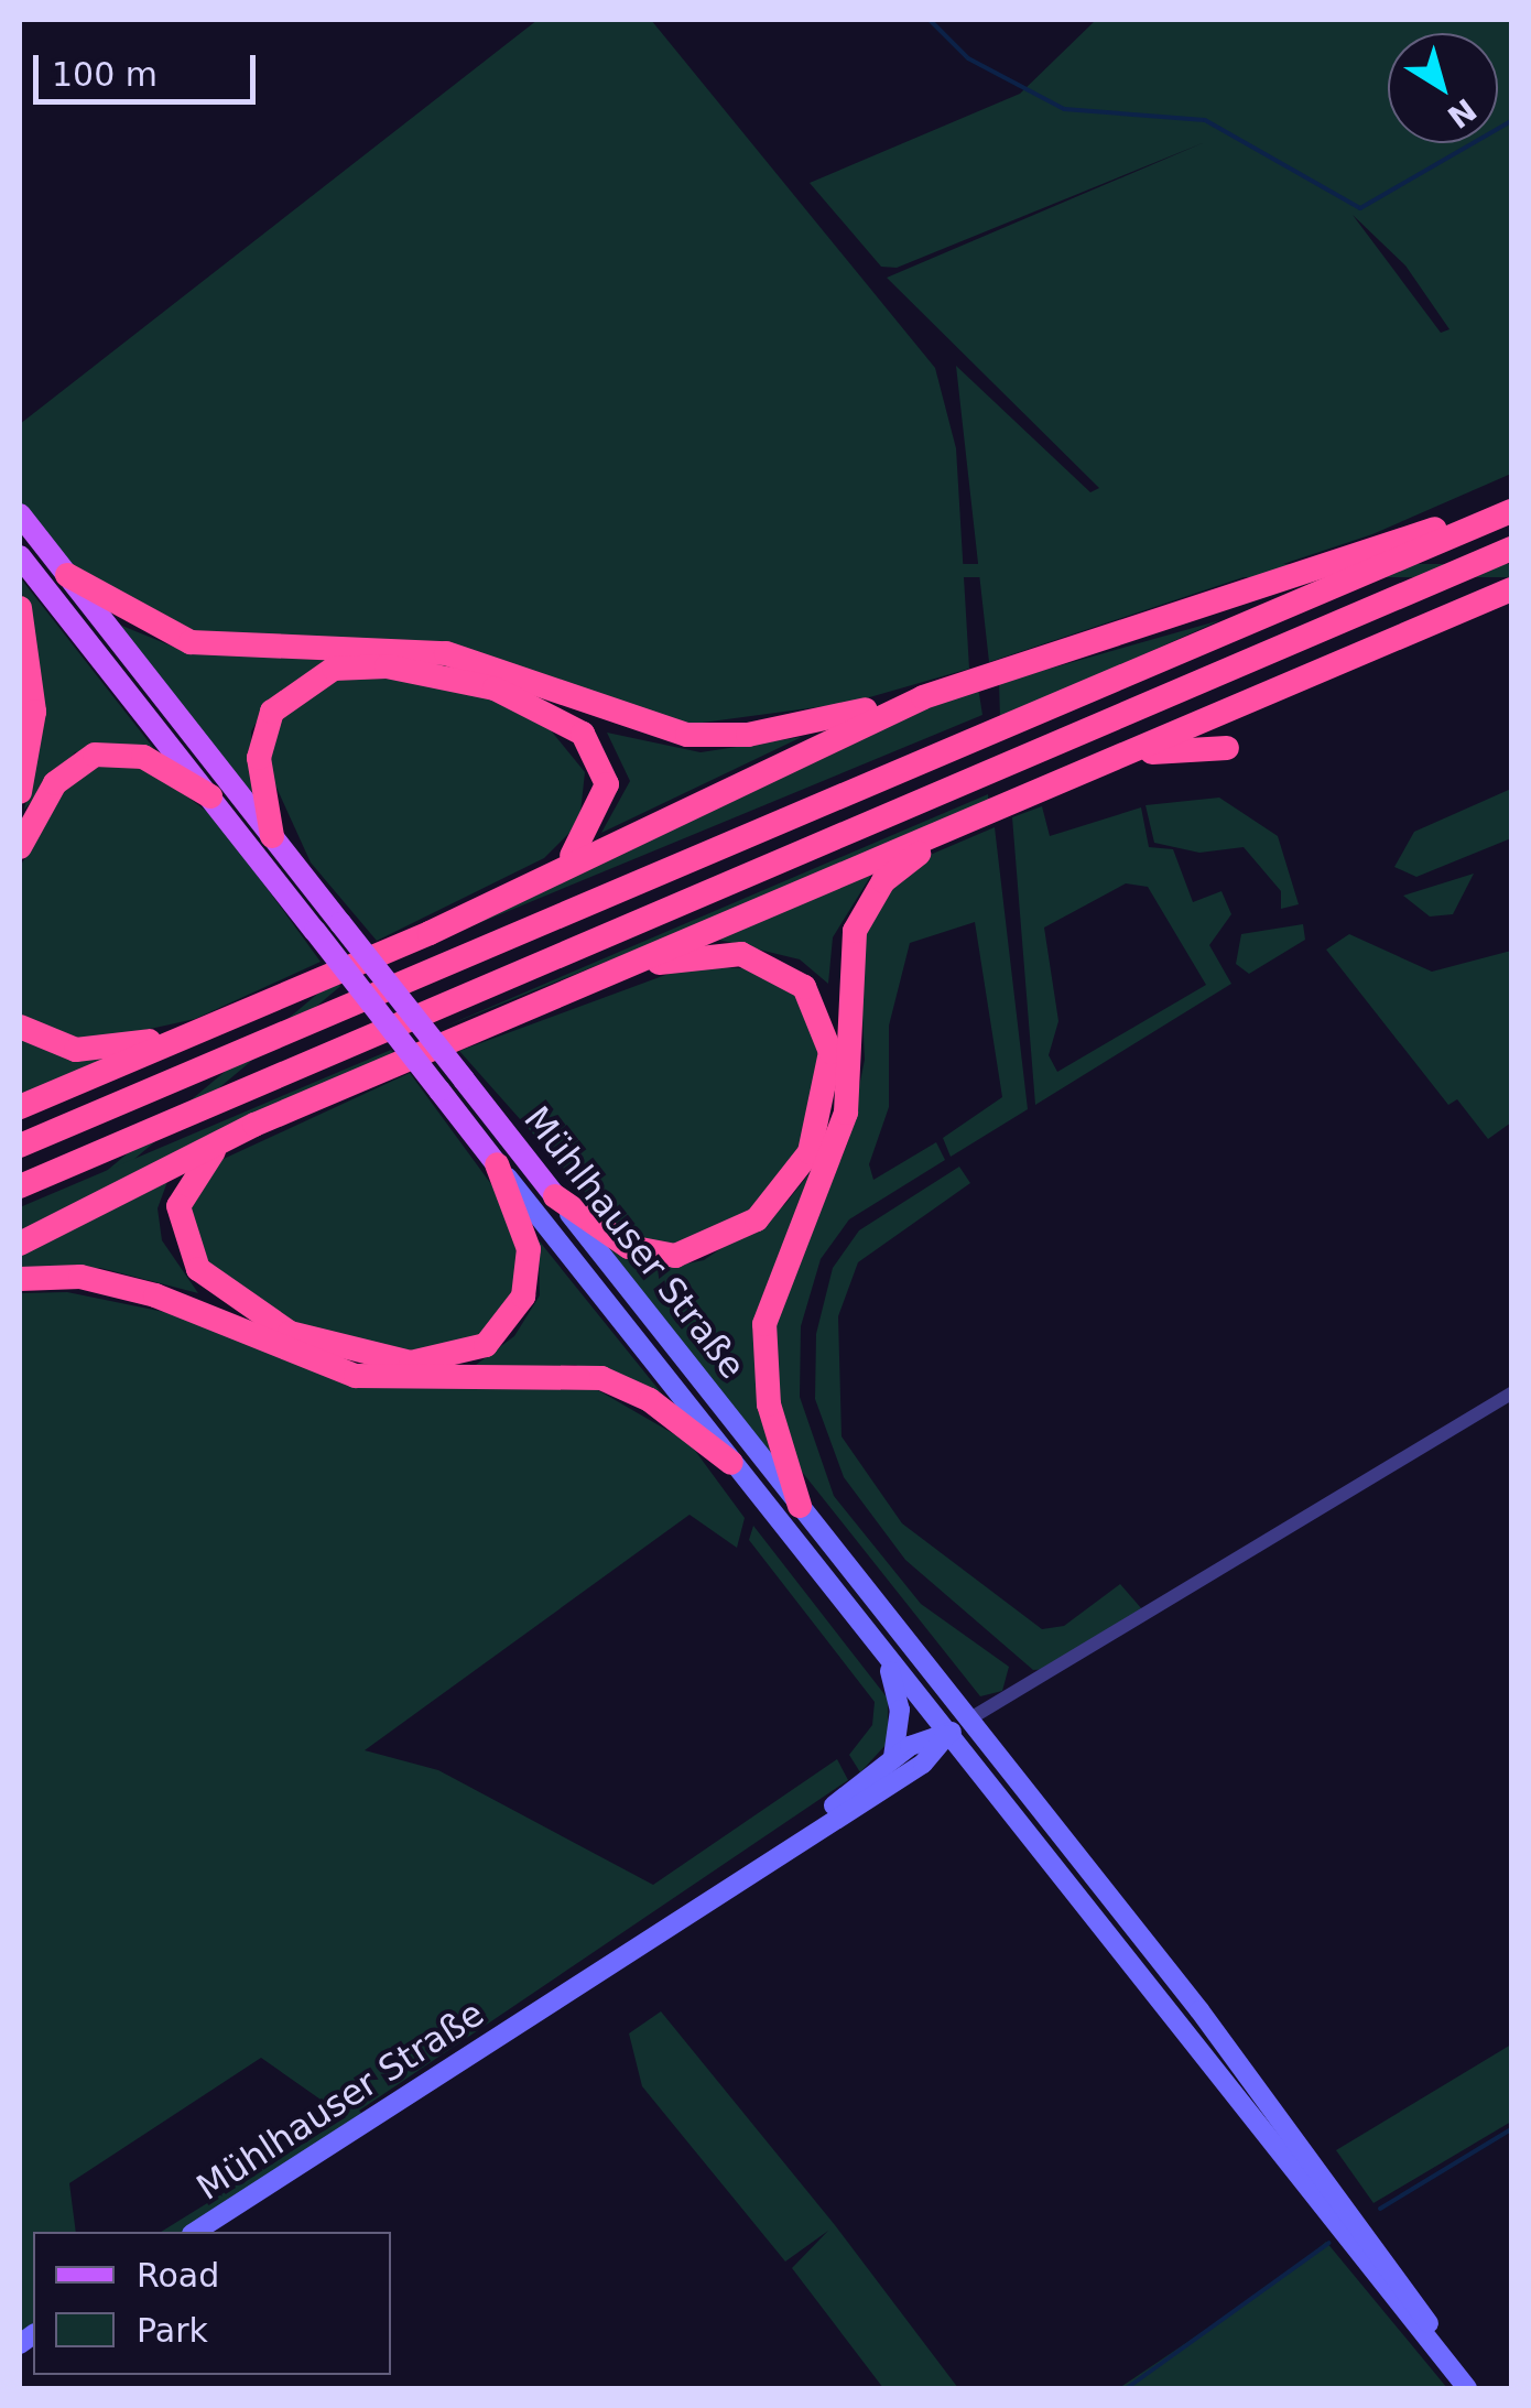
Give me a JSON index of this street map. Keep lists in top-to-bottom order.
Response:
{
  "streets": {
    "main road": ["Mühlhauser Straße"]
  },
  "legend": ["Road", "Park"],
  "scale_bar": "100 m",
  "north": "bottom right"
}
